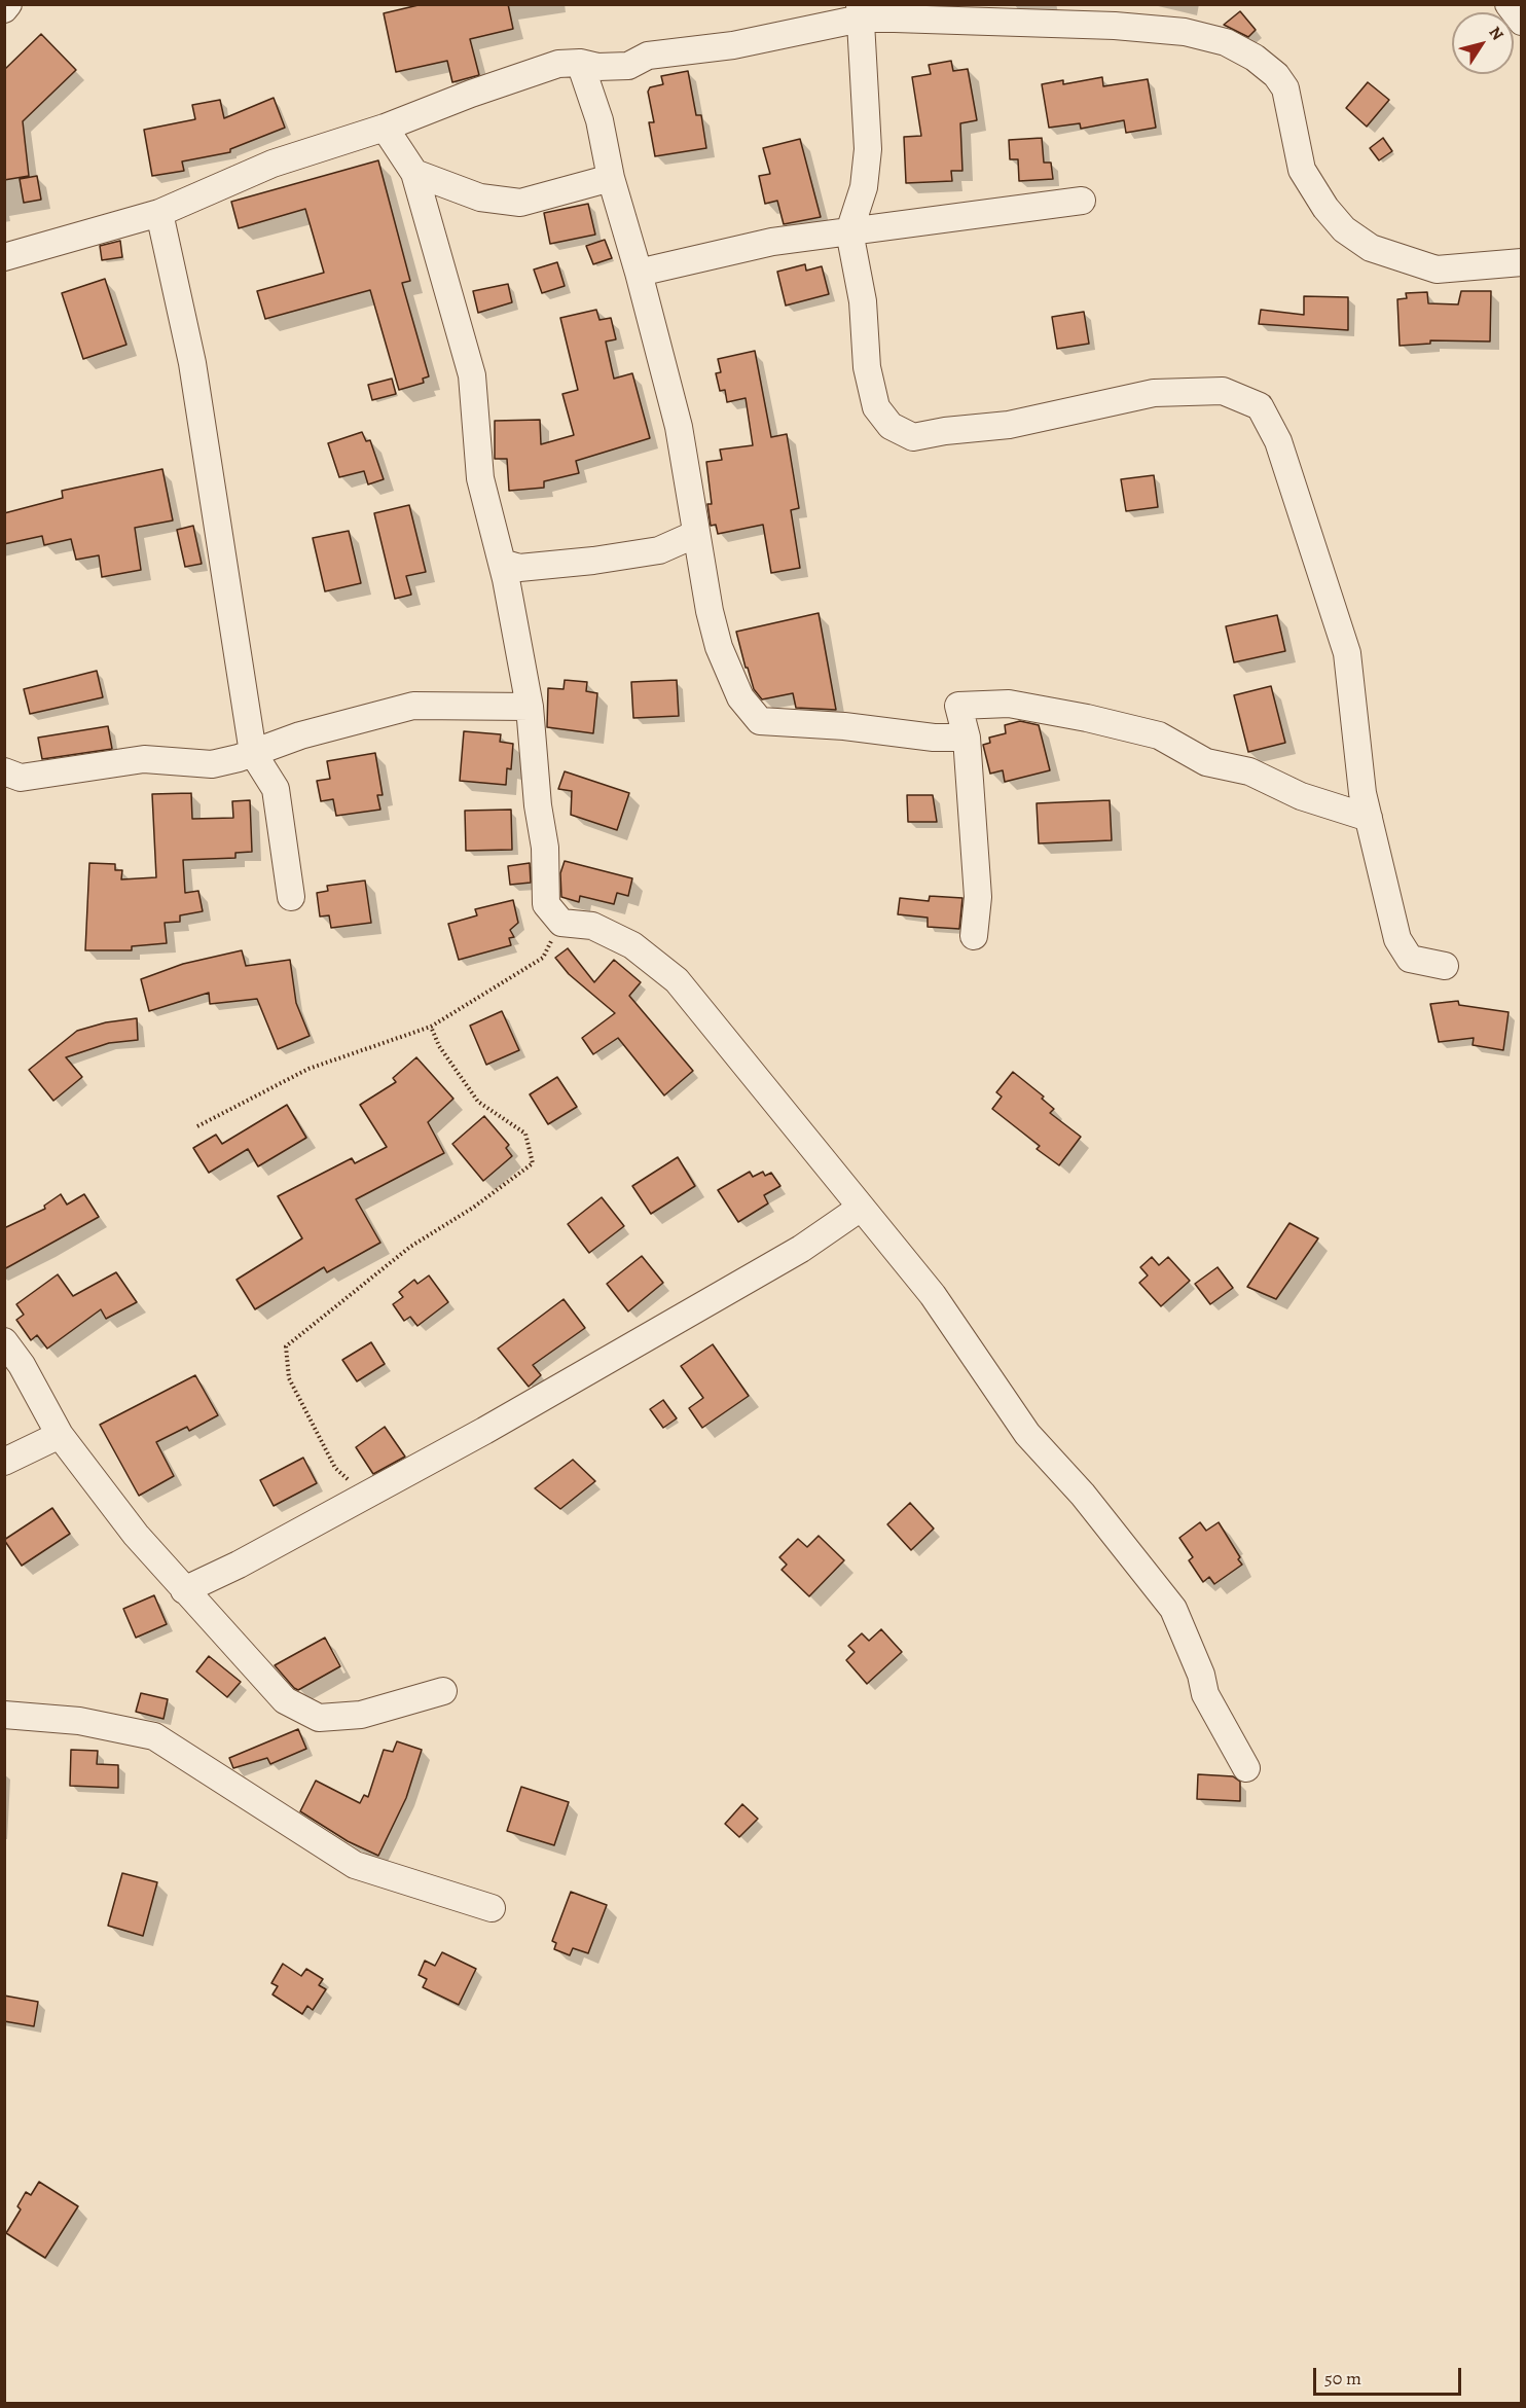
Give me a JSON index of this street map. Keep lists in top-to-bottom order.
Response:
{
  "scale_bar": "50 m",
  "north": "top right"
}
